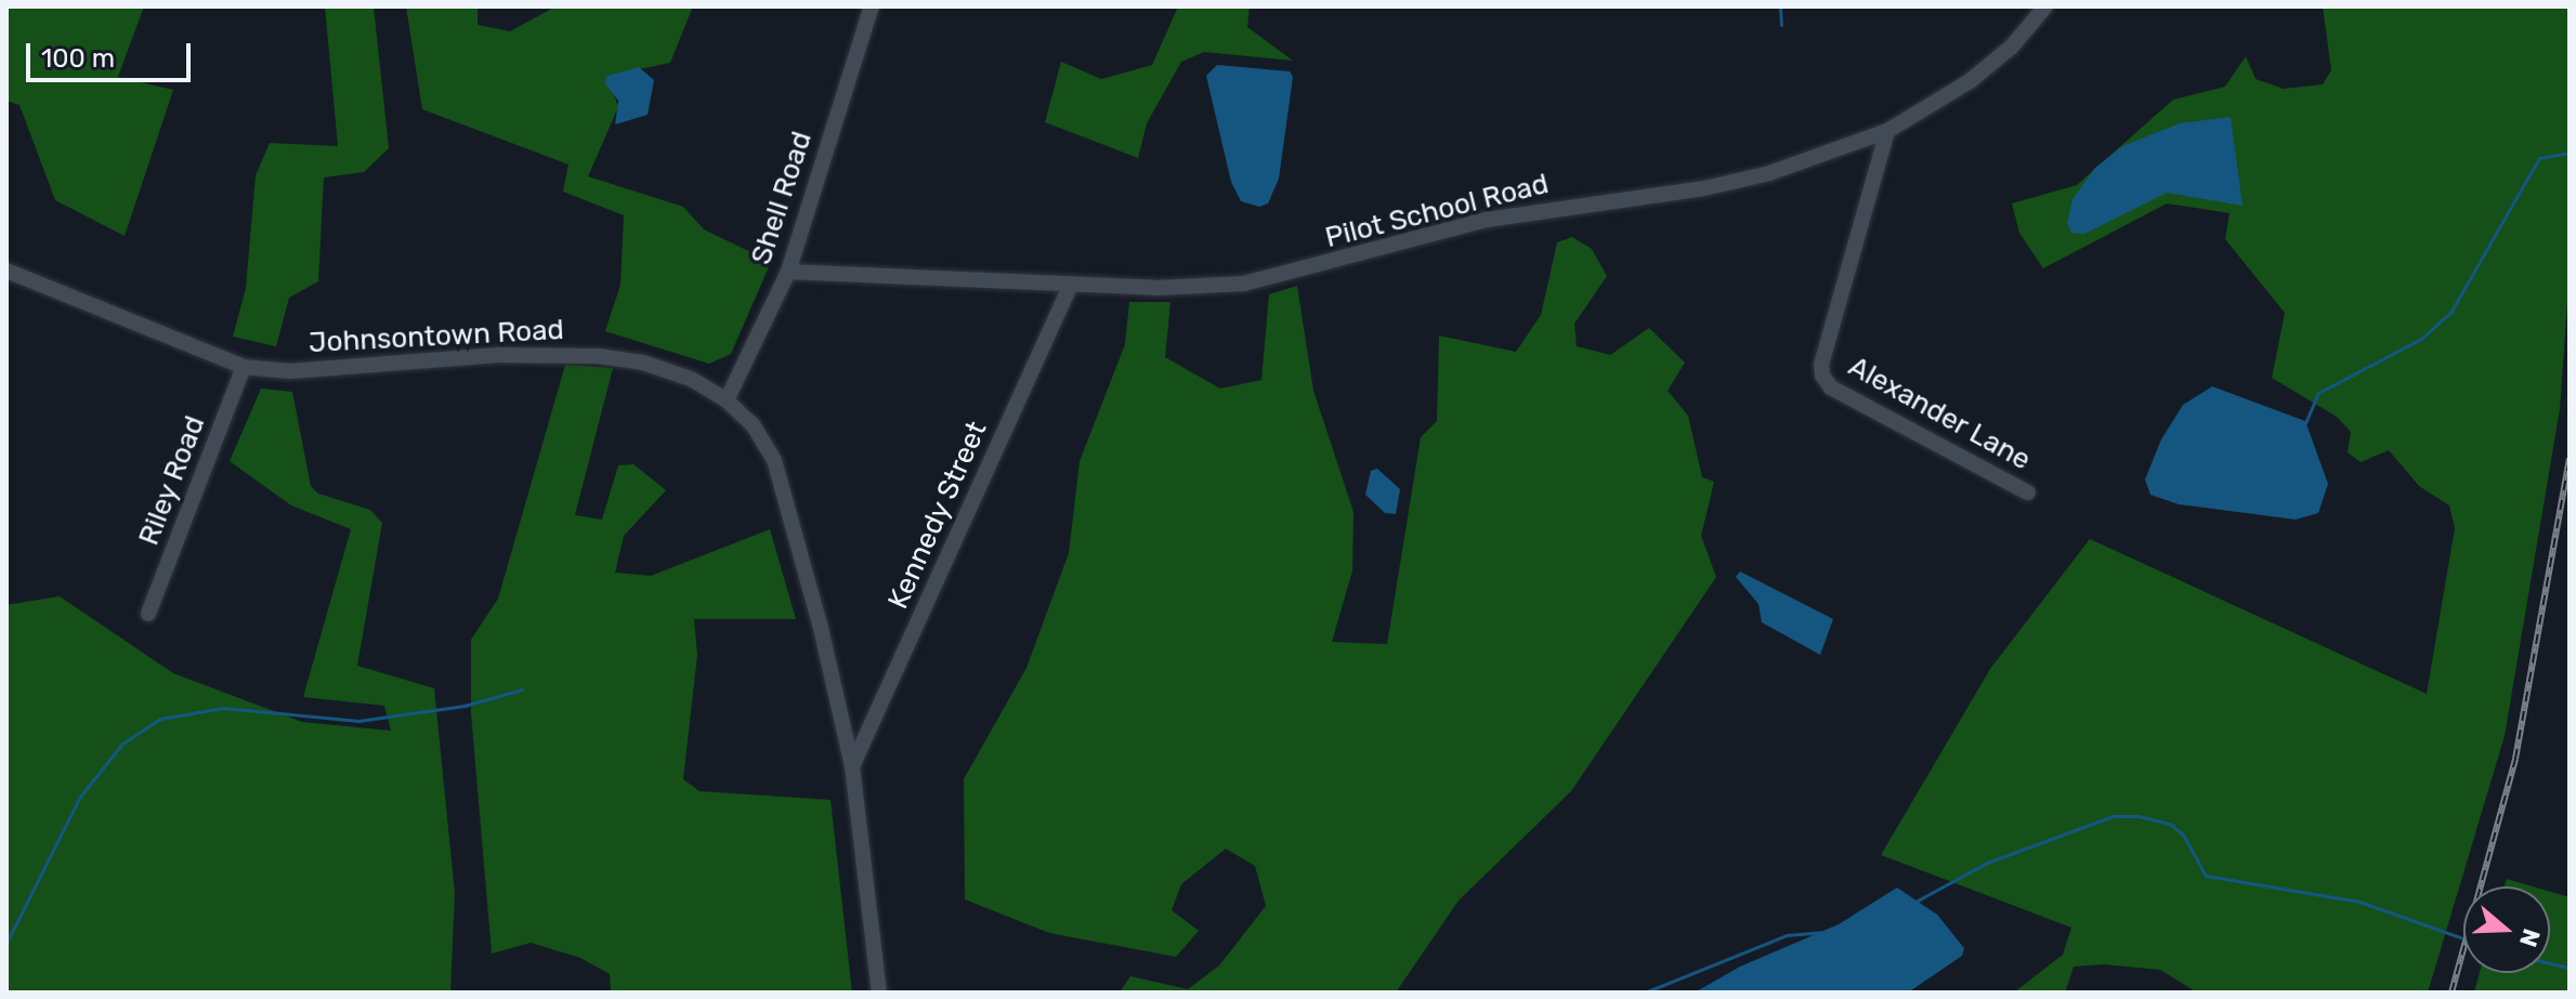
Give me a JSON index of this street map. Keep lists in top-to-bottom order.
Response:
{
  "streets": {
    "street": [
      "Shell Road",
      "Pilot School Road",
      "Johnsontown Road",
      "Alexander Lane",
      "Riley Road",
      "Kennedy Street"
    ]
  },
  "crossings": [
    ["Shell Road", "Pilot School Road"],
    ["Shell Road", "Johnsontown Road"],
    ["Pilot School Road", "Alexander Lane"],
    ["Pilot School Road", "Kennedy Street"],
    ["Johnsontown Road", "Riley Road"],
    ["Johnsontown Road", "Kennedy Street"]
  ],
  "scale_bar": "100 m",
  "north": "right"
}
